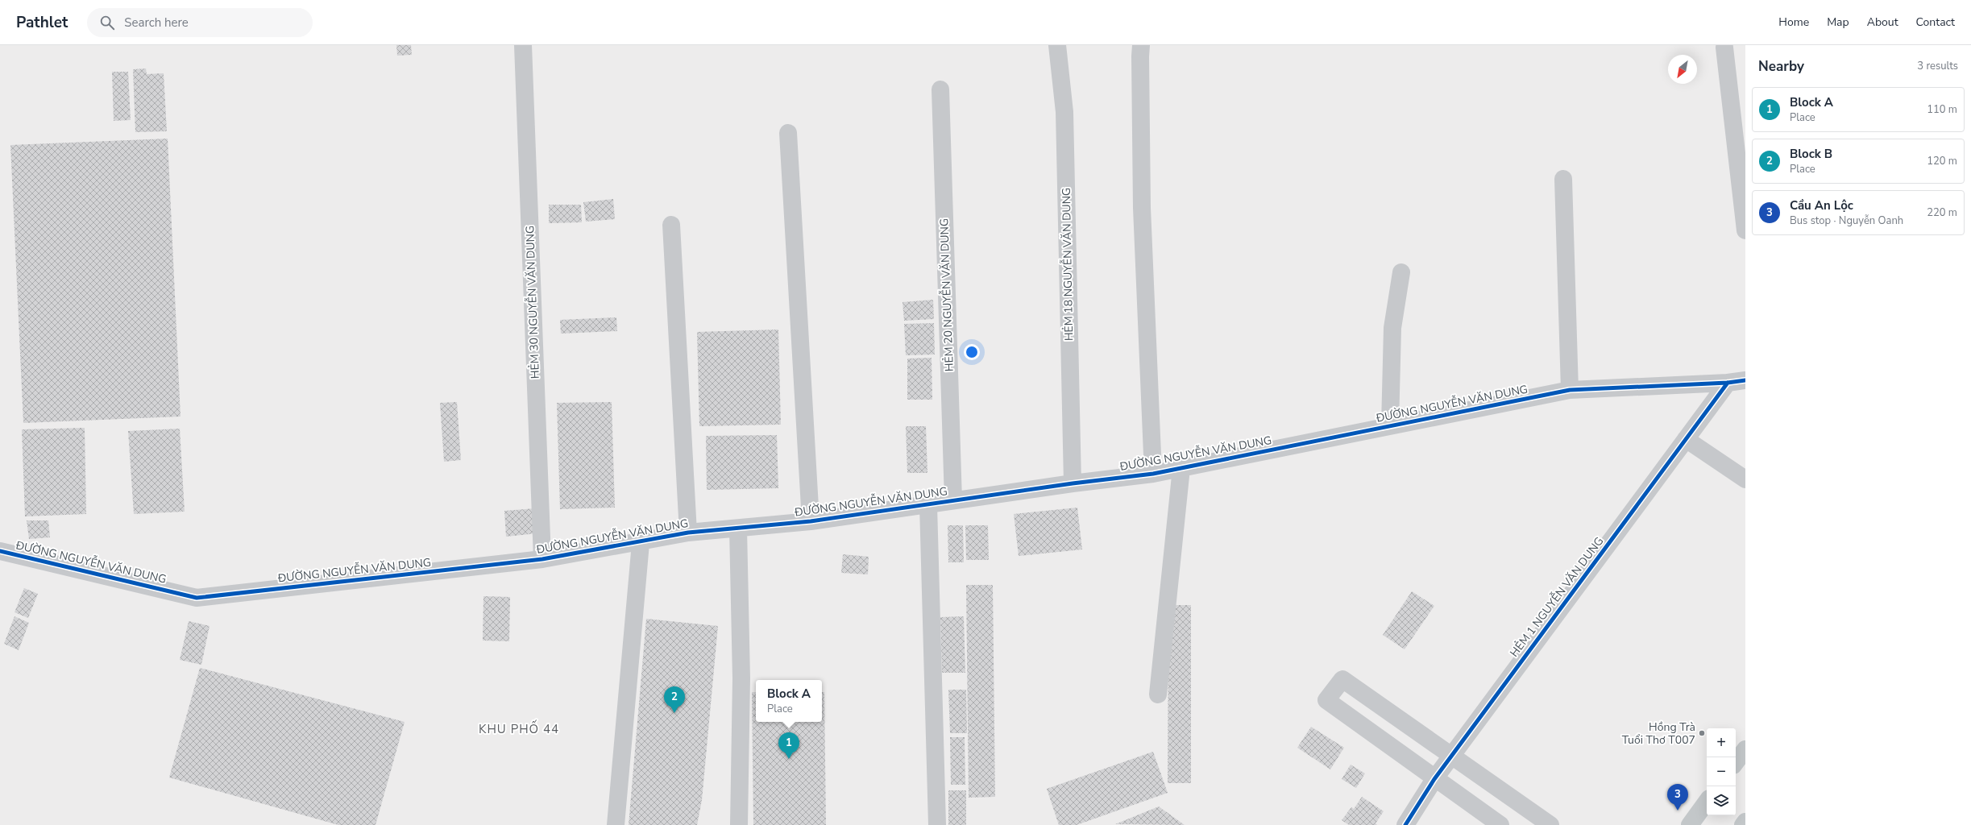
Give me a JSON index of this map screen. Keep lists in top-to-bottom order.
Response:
{
  "streets": {
    "street": [
      "HẺM 18 NGUYỄN VĂN DUNG",
      "HẺM 20 NGUYỄN VĂN DUNG",
      "HẺM 30 NGUYỄN VĂN DUNG",
      "ĐƯỜNG NGUYỄN VĂN DUNG",
      "HẺM 1 NGUYỄN VĂN DUNG"
    ]
  },
  "crossings": [
    ["HẺM 18 NGUYỄN VĂN DUNG", "ĐƯỜNG NGUYỄN VĂN DUNG"],
    ["HẺM 20 NGUYỄN VĂN DUNG", "ĐƯỜNG NGUYỄN VĂN DUNG"],
    ["HẺM 30 NGUYỄN VĂN DUNG", "ĐƯỜNG NGUYỄN VĂN DUNG"],
    ["ĐƯỜNG NGUYỄN VĂN DUNG", "HẺM 1 NGUYỄN VĂN DUNG"]
  ],
  "districts": ["KHU PHỐ 44"],
  "places": ["Hồng Trà Tuổi Thơ T007"],
  "north": "bottom left",
  "page": {
    "header": "Pathlet",
    "search": "Search here",
    "nav": [
      "Home",
      "Map",
      "About",
      "Contact"
    ],
    "heading": ["Nearby", "3 results"],
    "list": [
      {
        "mark": "1",
        "name": "Block A",
        "note": "Place",
        "value": "110 m"
      },
      {
        "mark": "2",
        "name": "Block B",
        "note": "Place",
        "value": "120 m"
      },
      {
        "mark": "3",
        "name": "Cầu An Lộc",
        "note": "Bus stop · Nguyễn Oanh",
        "value": "220 m"
      }
    ],
    "popup": ["Block A", "Place"],
    "pins": ["2", "1", "3"],
    "map_buttons": ["+", "−"]
  }
}
